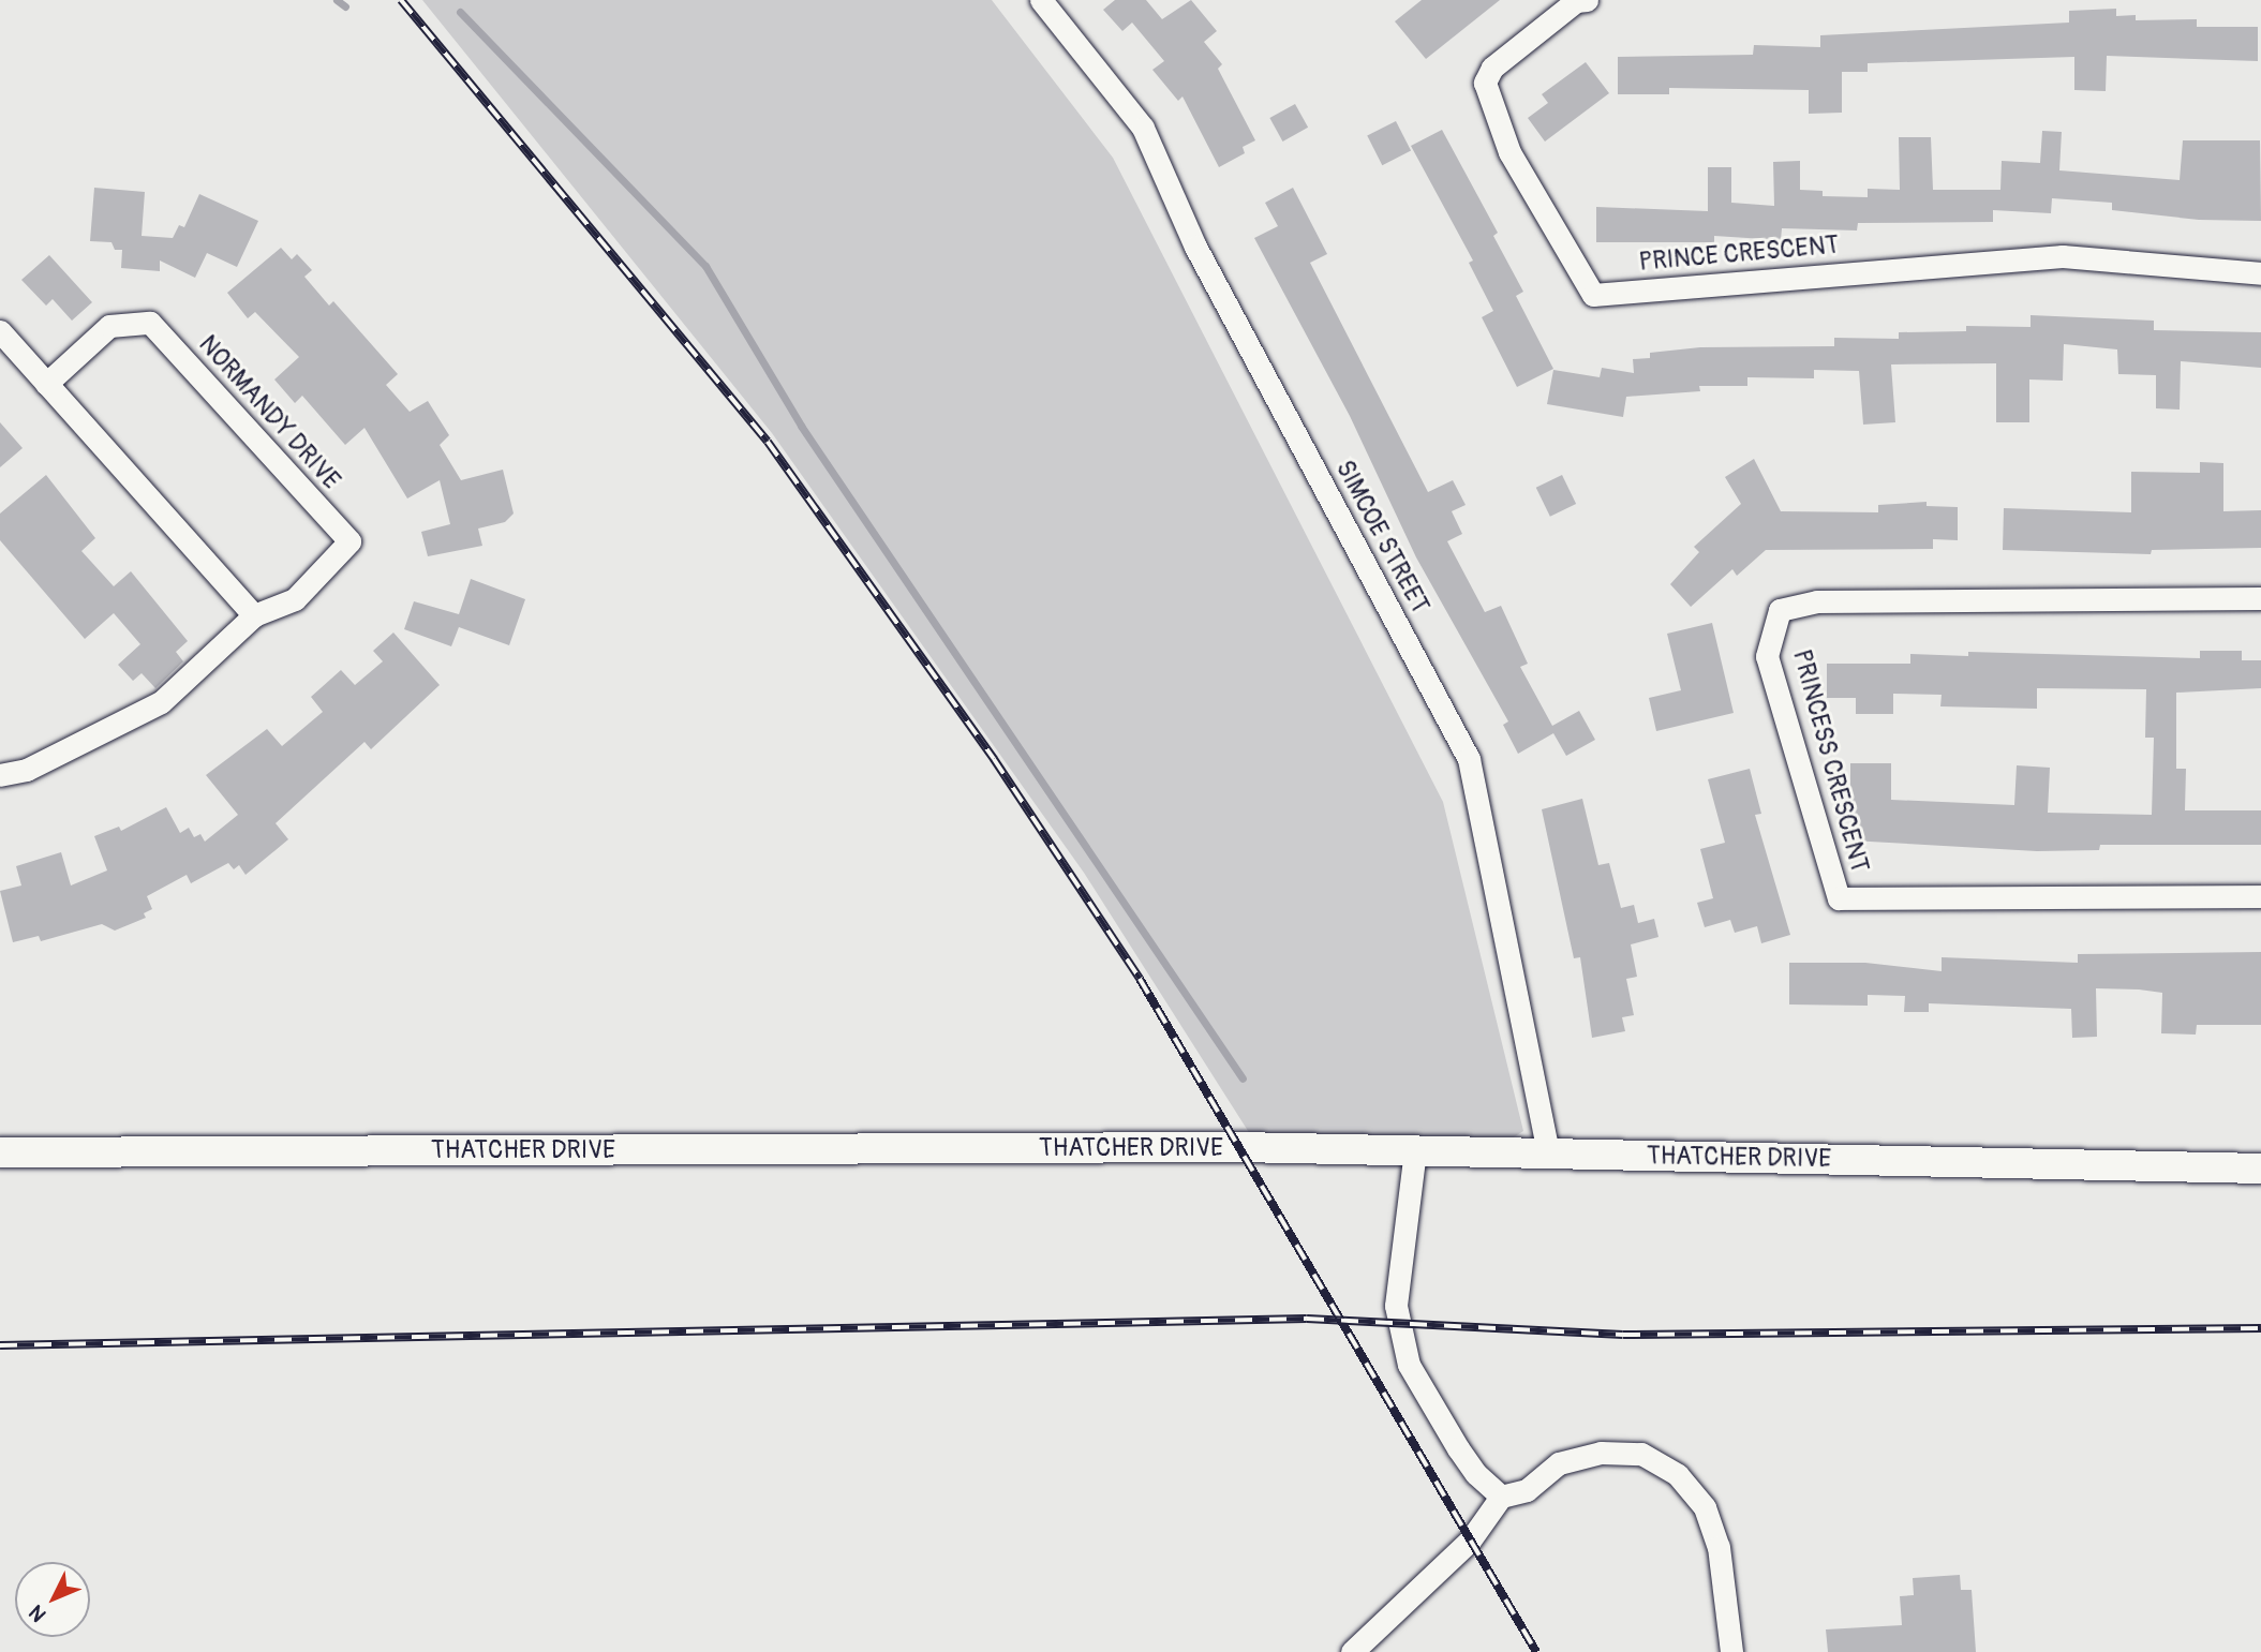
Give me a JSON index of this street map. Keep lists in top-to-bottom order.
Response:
{
  "streets": {
    "main road": ["THATCHER DRIVE"],
    "street": [
      "PRINCE CRESCENT",
      "NORMANDY DRIVE",
      "SIMCOE STREET",
      "PRINCESS CRESCENT"
    ]
  },
  "crossings": [
    ["SIMCOE STREET", "THATCHER DRIVE"]
  ],
  "north": "bottom left"
}
